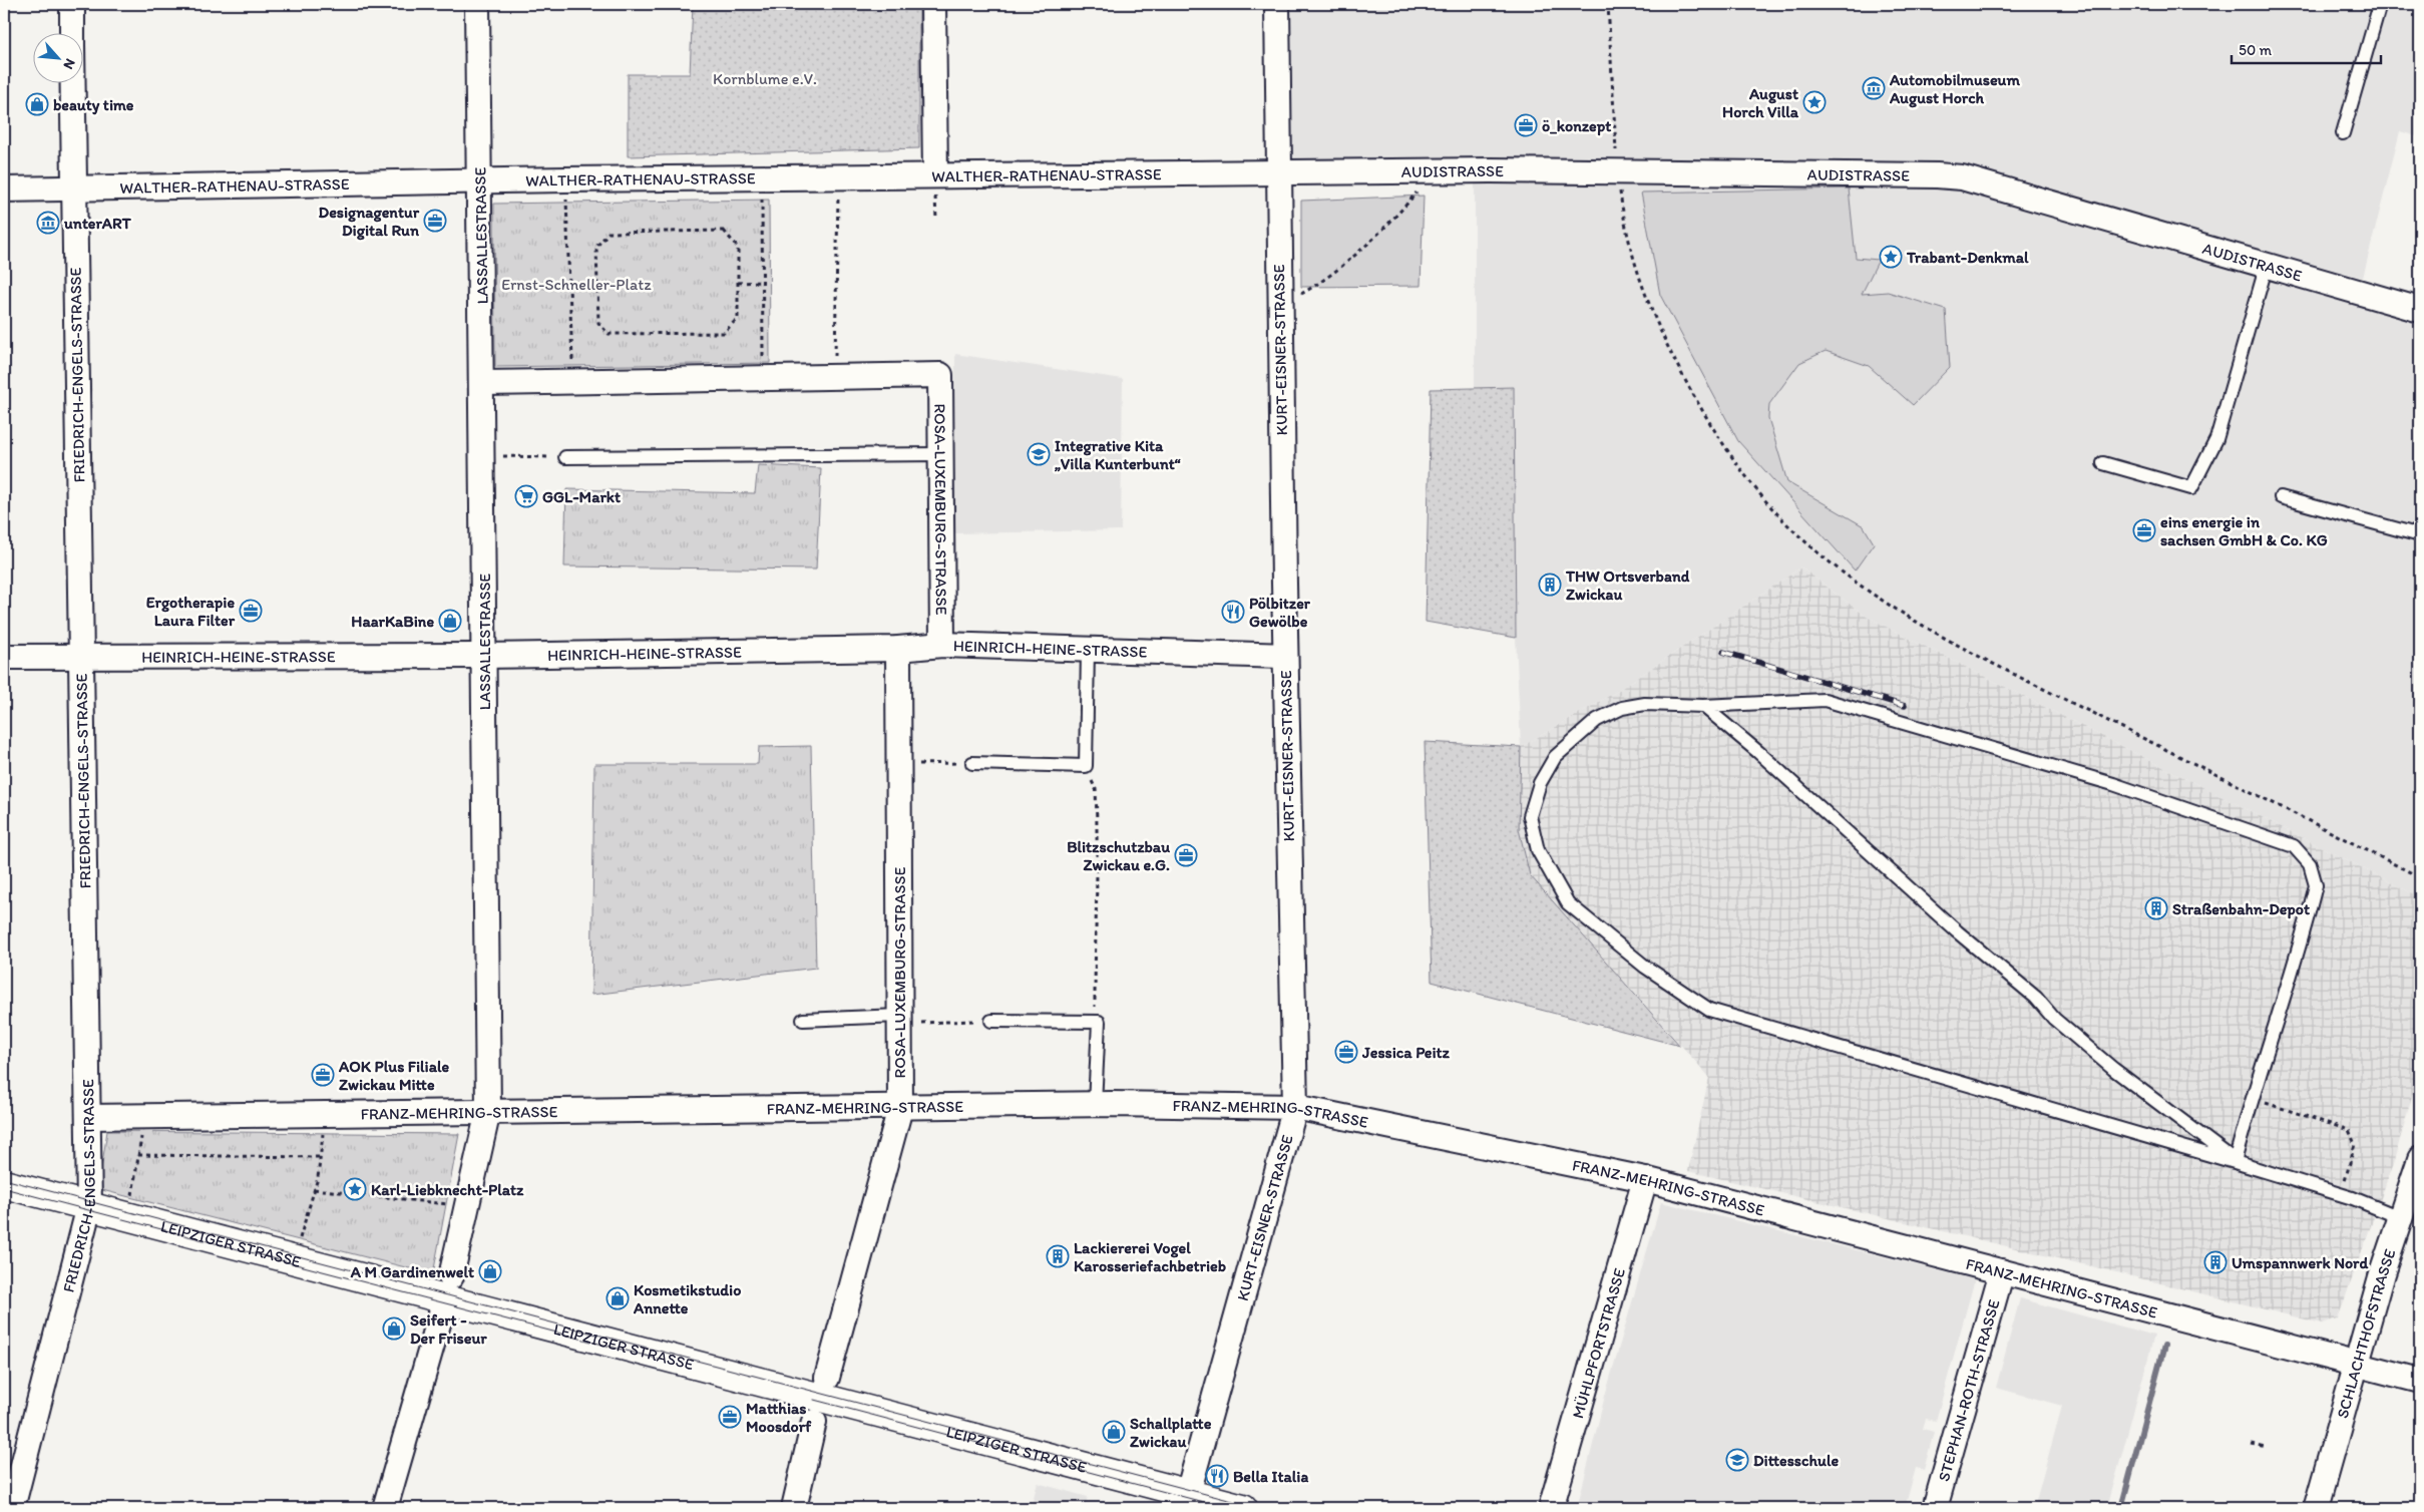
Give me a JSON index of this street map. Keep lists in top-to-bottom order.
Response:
{
  "streets": {
    "street": [
      "AUDISTRASSE",
      "WALTHER-RATHENAU-STRASSE",
      "LASSALLESTRASSE",
      "KURT-EISNER-STRASSE",
      "FRIEDRICH-ENGELS-STRASSE",
      "ROSA-LUXEMBURG-STRASSE",
      "HEINRICH-HEINE-STRASSE",
      "FRANZ-MEHRING-STRASSE",
      "LEIPZIGER STRASSE",
      "SCHLACHTHOFSTRASSE",
      "MÜHLPFORTSTRASSE",
      "STEPHAN-ROTH-STRASSE"
    ]
  },
  "crossings": [
    ["AUDISTRASSE", "WALTHER-RATHENAU-STRASSE"],
    ["AUDISTRASSE", "KURT-EISNER-STRASSE"],
    ["WALTHER-RATHENAU-STRASSE", "LASSALLESTRASSE"],
    ["WALTHER-RATHENAU-STRASSE", "KURT-EISNER-STRASSE"],
    ["WALTHER-RATHENAU-STRASSE", "FRIEDRICH-ENGELS-STRASSE"],
    ["LASSALLESTRASSE", "HEINRICH-HEINE-STRASSE"],
    ["LASSALLESTRASSE", "FRANZ-MEHRING-STRASSE"],
    ["LASSALLESTRASSE", "LEIPZIGER STRASSE"],
    ["KURT-EISNER-STRASSE", "HEINRICH-HEINE-STRASSE"],
    ["KURT-EISNER-STRASSE", "FRANZ-MEHRING-STRASSE"],
    ["KURT-EISNER-STRASSE", "LEIPZIGER STRASSE"],
    ["FRIEDRICH-ENGELS-STRASSE", "HEINRICH-HEINE-STRASSE"],
    ["FRIEDRICH-ENGELS-STRASSE", "FRANZ-MEHRING-STRASSE"],
    ["FRIEDRICH-ENGELS-STRASSE", "LEIPZIGER STRASSE"],
    ["ROSA-LUXEMBURG-STRASSE", "HEINRICH-HEINE-STRASSE"],
    ["ROSA-LUXEMBURG-STRASSE", "FRANZ-MEHRING-STRASSE"],
    ["FRANZ-MEHRING-STRASSE", "SCHLACHTHOFSTRASSE"],
    ["FRANZ-MEHRING-STRASSE", "MÜHLPFORTSTRASSE"],
    ["FRANZ-MEHRING-STRASSE", "STEPHAN-ROTH-STRASSE"]
  ],
  "parks": ["Kornblume e.V.", "Ernst-Schneller-Platz"],
  "places": {
    "museum": ["Automobilmuseum August Horch", "unterART"],
    "place": ["August Horch Villa", "Trabant-Denkmal", "Karl-Liebknecht-Platz"],
    "shop": [
      "beauty time",
      "HaarKaBine",
      "A M Gardinenwelt",
      "Kosmetikstudio Annette",
      "Seifert - Der Friseur",
      "Schallplatte Zwickau"
    ],
    "office": [
      "ö_konzept",
      "Designagentur Digital Run",
      "eins energie in sachsen GmbH & Co. KG",
      "Ergotherapie Laura Filter",
      "Blitzschutzbau Zwickau e.G.",
      "Jessica Peitz",
      "AOK Plus Filiale Zwickau Mitte",
      "Matthias Moosdorf"
    ],
    "school or university": ["Integrative Kita „Villa Kunterbunt“", "Dittesschule"],
    "supermarket": ["GGL-Markt"],
    "building": [
      "THW Ortsverband Zwickau",
      "Straßenbahn-Depot",
      "Lackiererei Vogel Karosseriefachbetrieb",
      "Umspannwerk Nord"
    ],
    "restaurant": ["Pölbitzer Gewölbe", "Bella Italia"]
  },
  "scale_bar": "50 m",
  "north": "bottom right"
}
